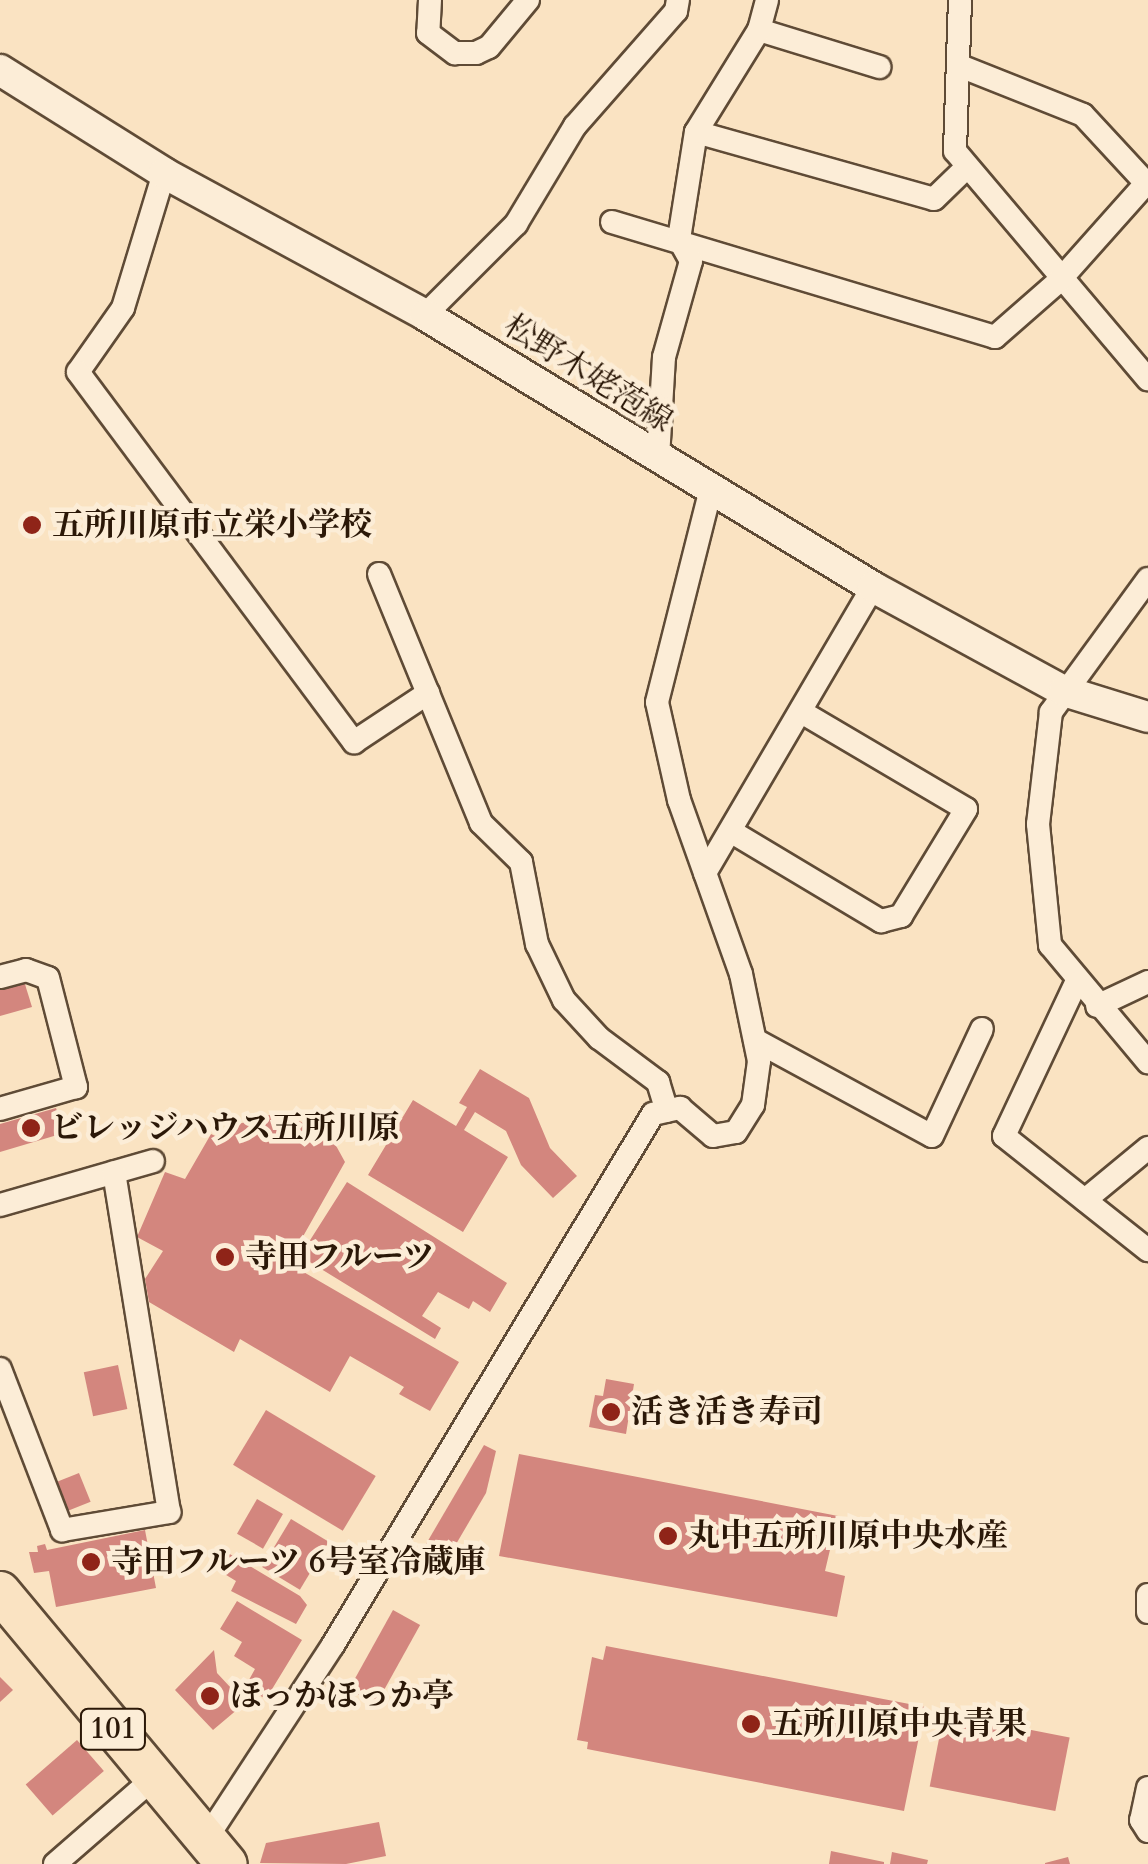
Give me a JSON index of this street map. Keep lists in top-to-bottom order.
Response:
{
  "streets": {
    "highway": ["101"],
    "main road": ["松野木姥萢線"]
  },
  "places": [
    "五所川原市立栄小学校",
    "ビレッジハウス五所川原",
    "寺田フルーツ",
    "活き活き寿司",
    "丸中五所川原中央水産",
    "寺田フルーツ 6号室冷蔵庫",
    "ほっかほっか亭",
    "五所川原中央青果"
  ]
}
